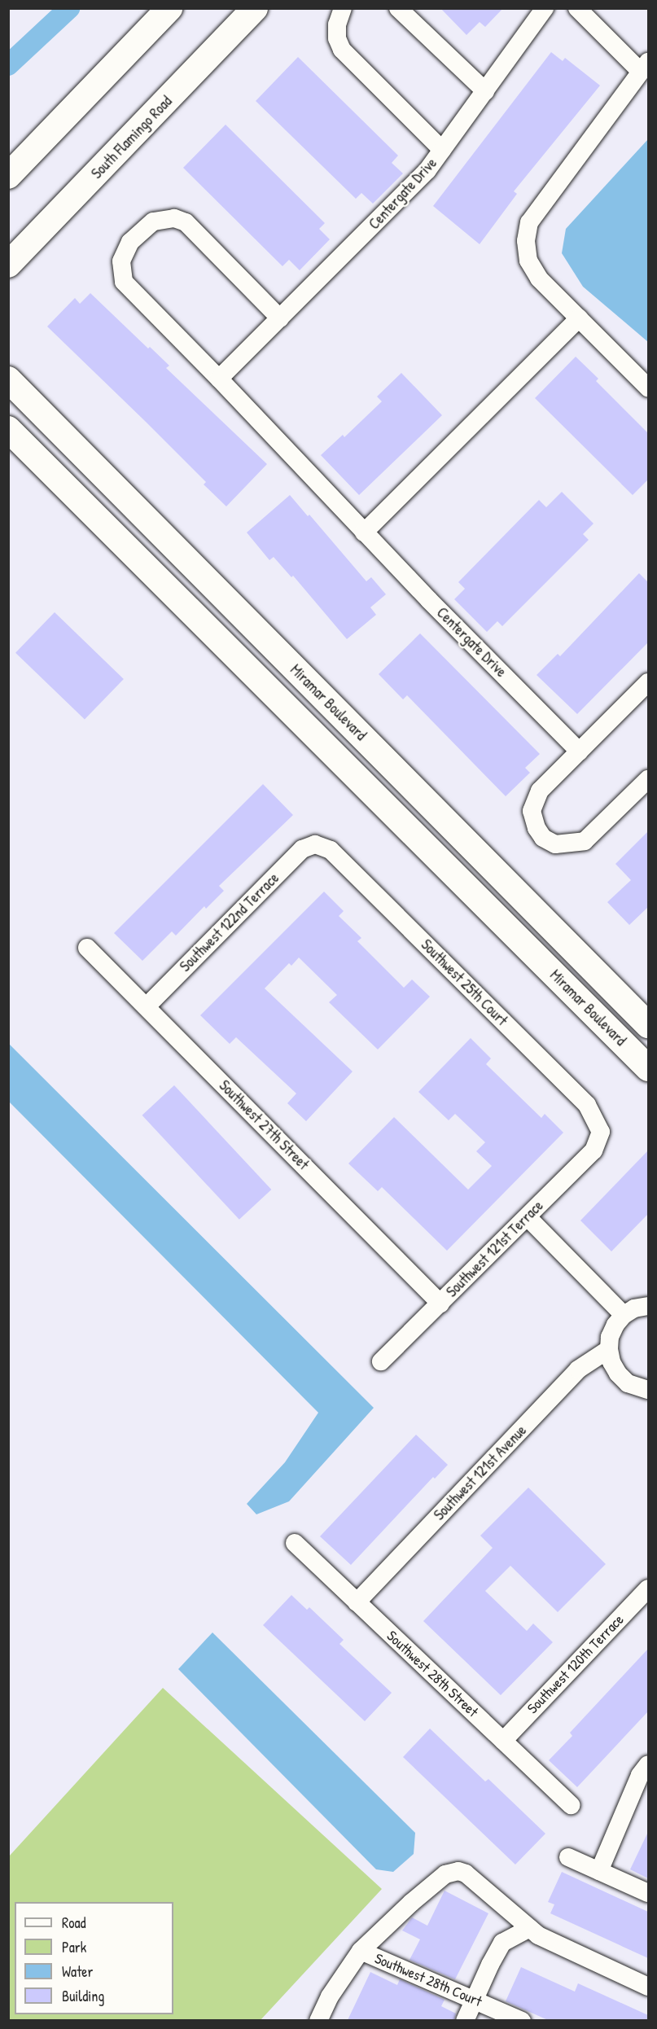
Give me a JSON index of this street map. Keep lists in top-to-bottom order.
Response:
{
  "streets": {
    "street": [
      "South Flamingo Road",
      "Centergate Drive",
      "Miramar Boulevard",
      "Southwest 122nd Terrace",
      "Southwest 25th Court",
      "Southwest 27th Street",
      "Southwest 121st Terrace",
      "Southwest 121st Avenue",
      "Southwest 120th Terrace",
      "Southwest 28th Street",
      "Southwest 28th Court"
    ]
  },
  "crossings": [
    ["Southwest 122nd Terrace", "Southwest 25th Court"],
    ["Southwest 122nd Terrace", "Southwest 27th Street"],
    ["Southwest 25th Court", "Southwest 121st Terrace"],
    ["Southwest 27th Street", "Southwest 121st Terrace"],
    ["Southwest 121st Avenue", "Southwest 28th Street"],
    ["Southwest 120th Terrace", "Southwest 28th Street"]
  ],
  "legend": [
    "Road",
    "Park",
    "Water",
    "Building"
  ]
}
